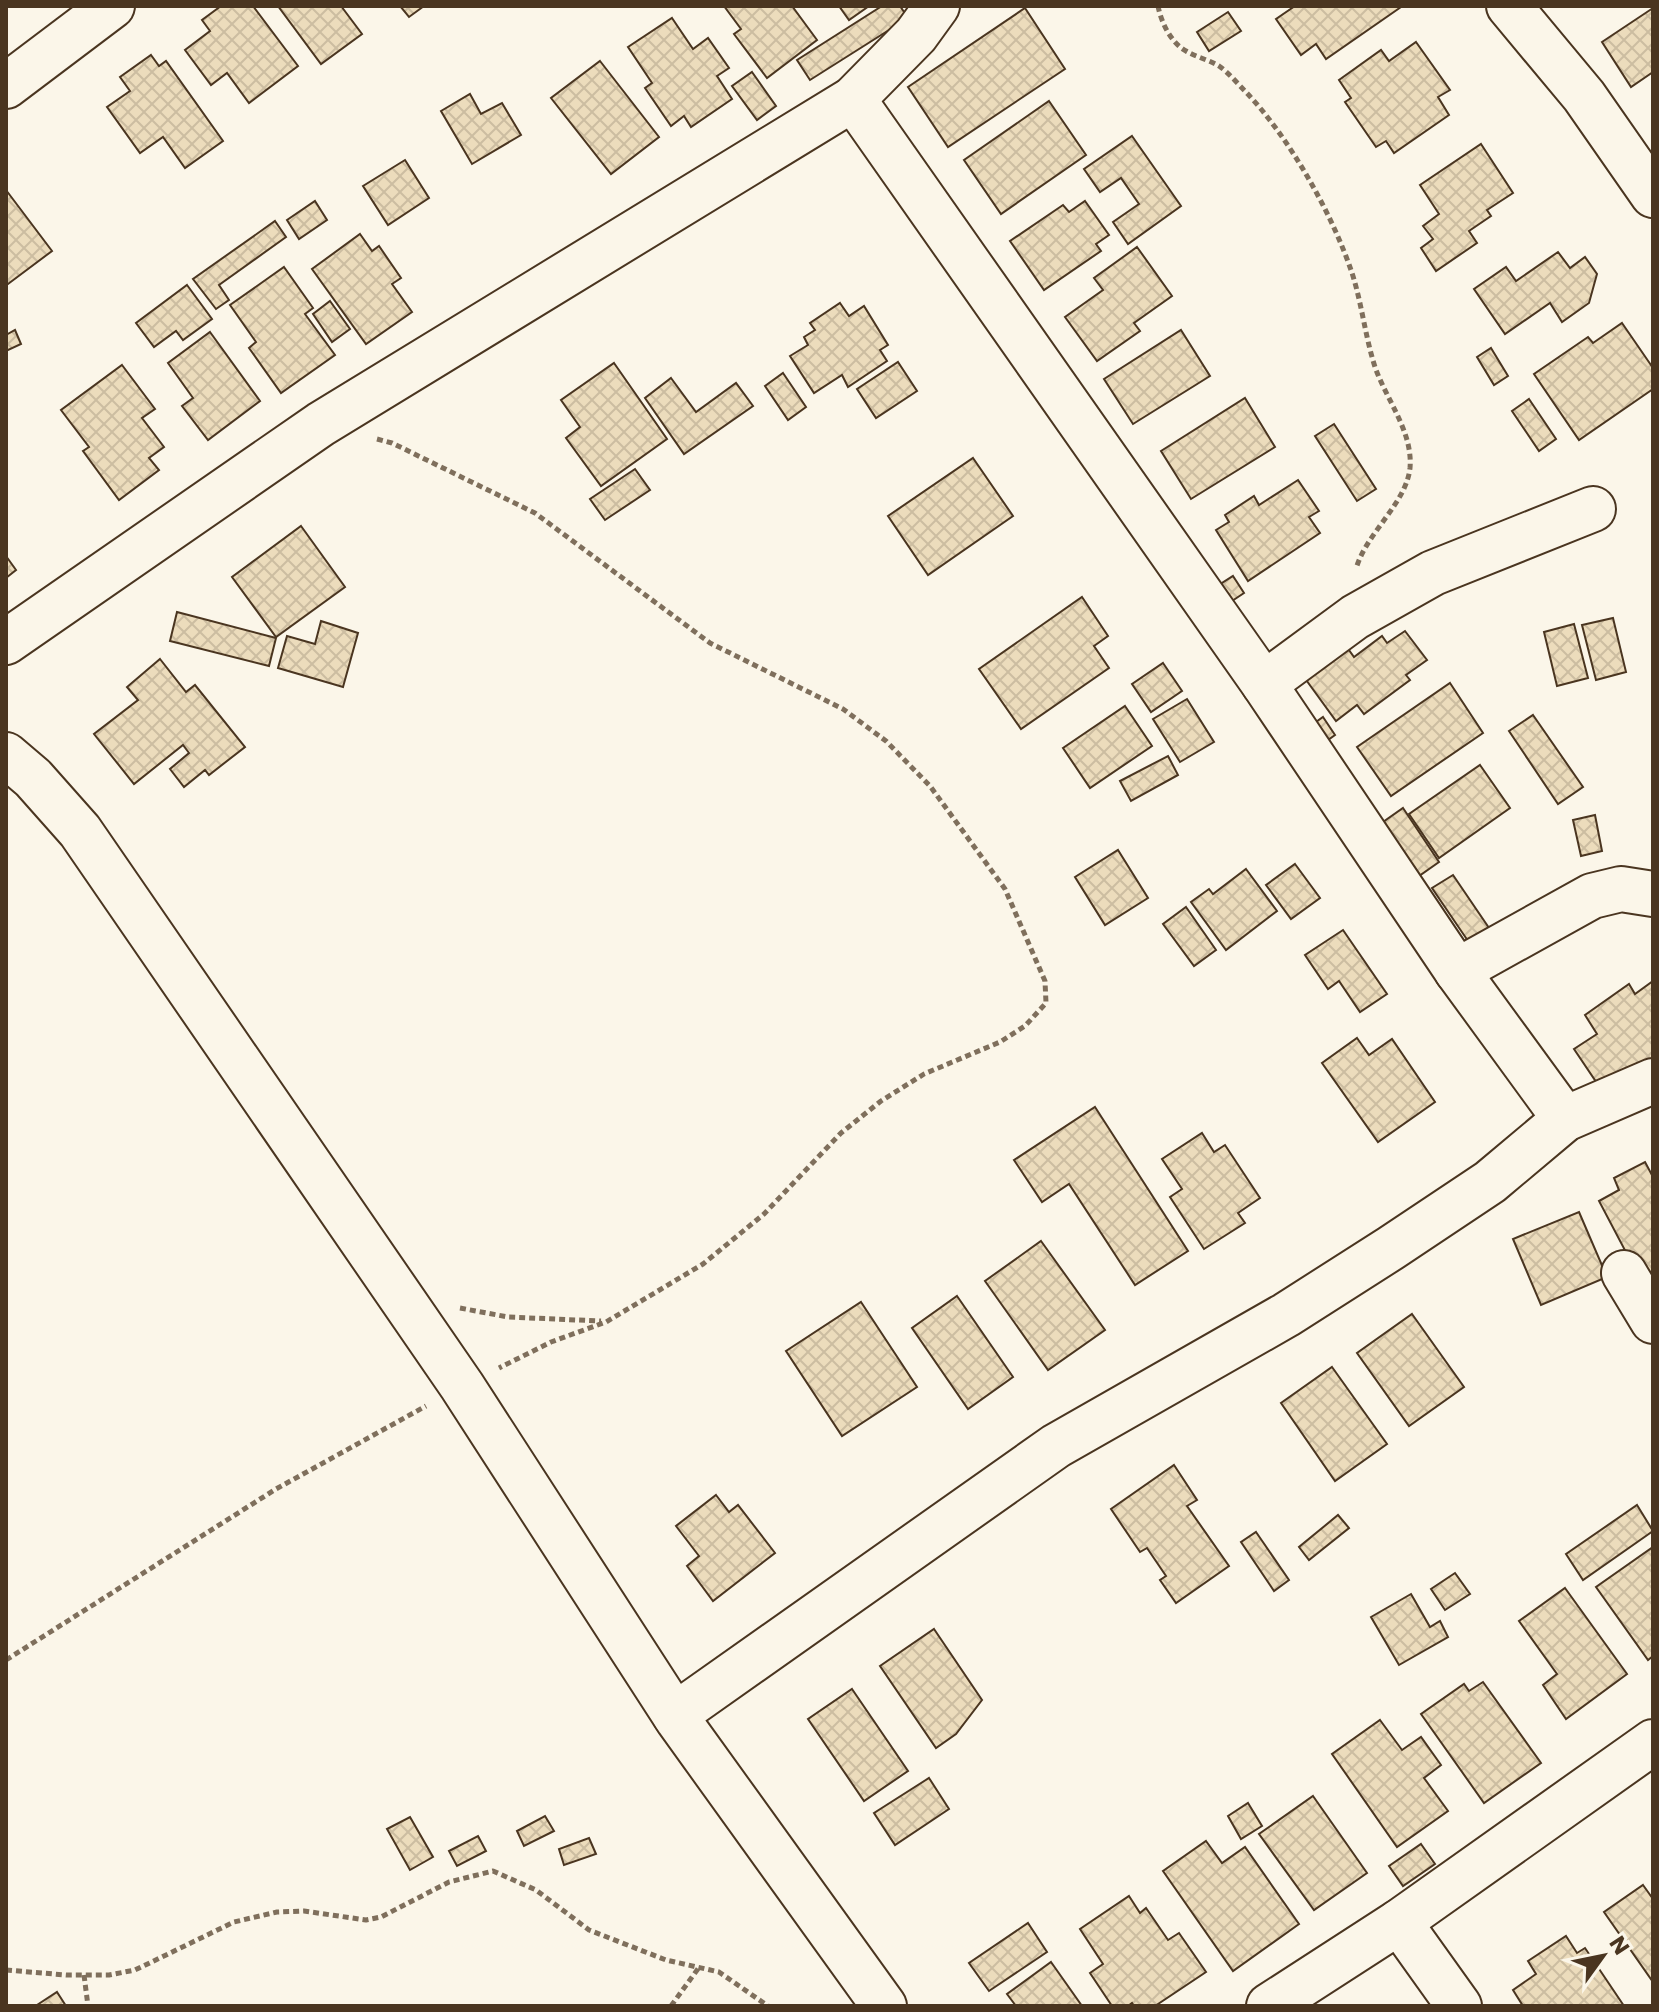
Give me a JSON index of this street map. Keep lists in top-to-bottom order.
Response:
{
  "north": "top right"
}
